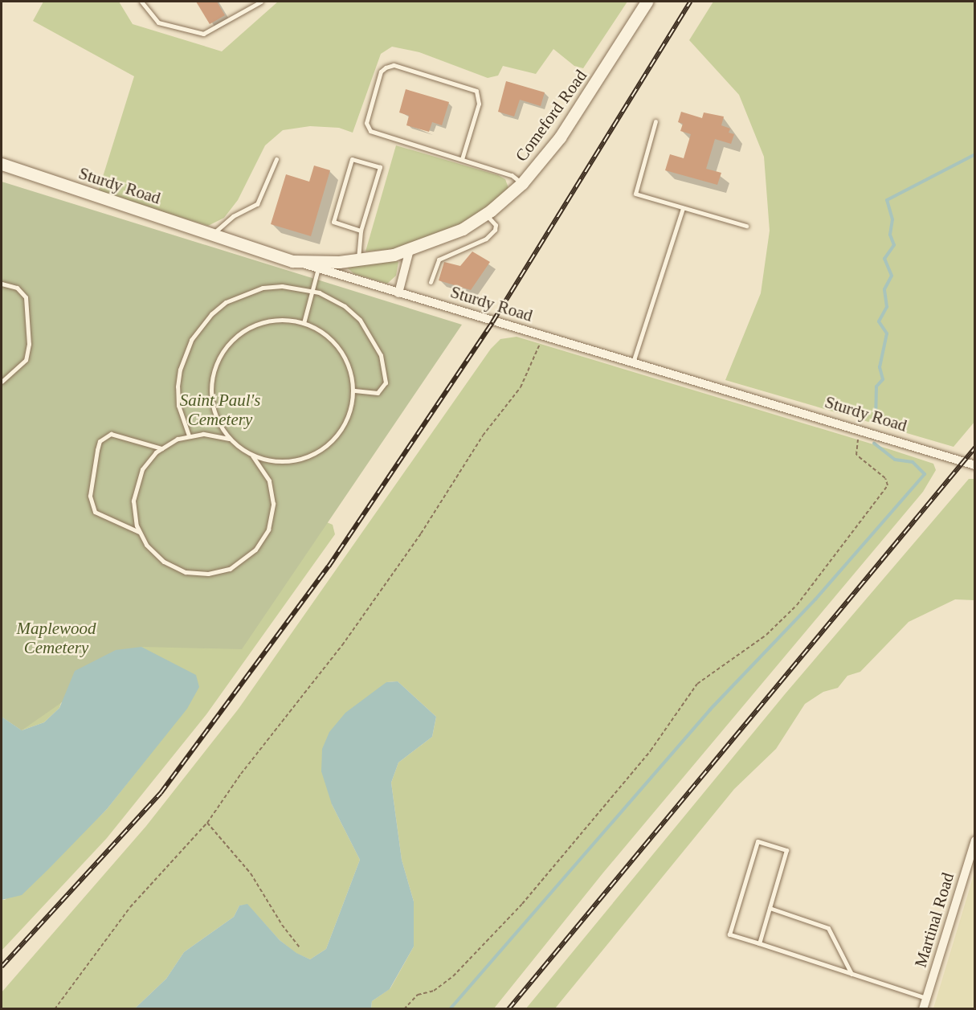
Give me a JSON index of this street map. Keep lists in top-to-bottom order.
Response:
{
  "streets": {
    "street": ["Comeford Road", "Sturdy Road", "Martinal Road"]
  },
  "crossings": [
    ["Comeford Road", "Sturdy Road"]
  ],
  "parks": ["Saint Paul's Cemetery", "Maplewood Cemetery"]
}
